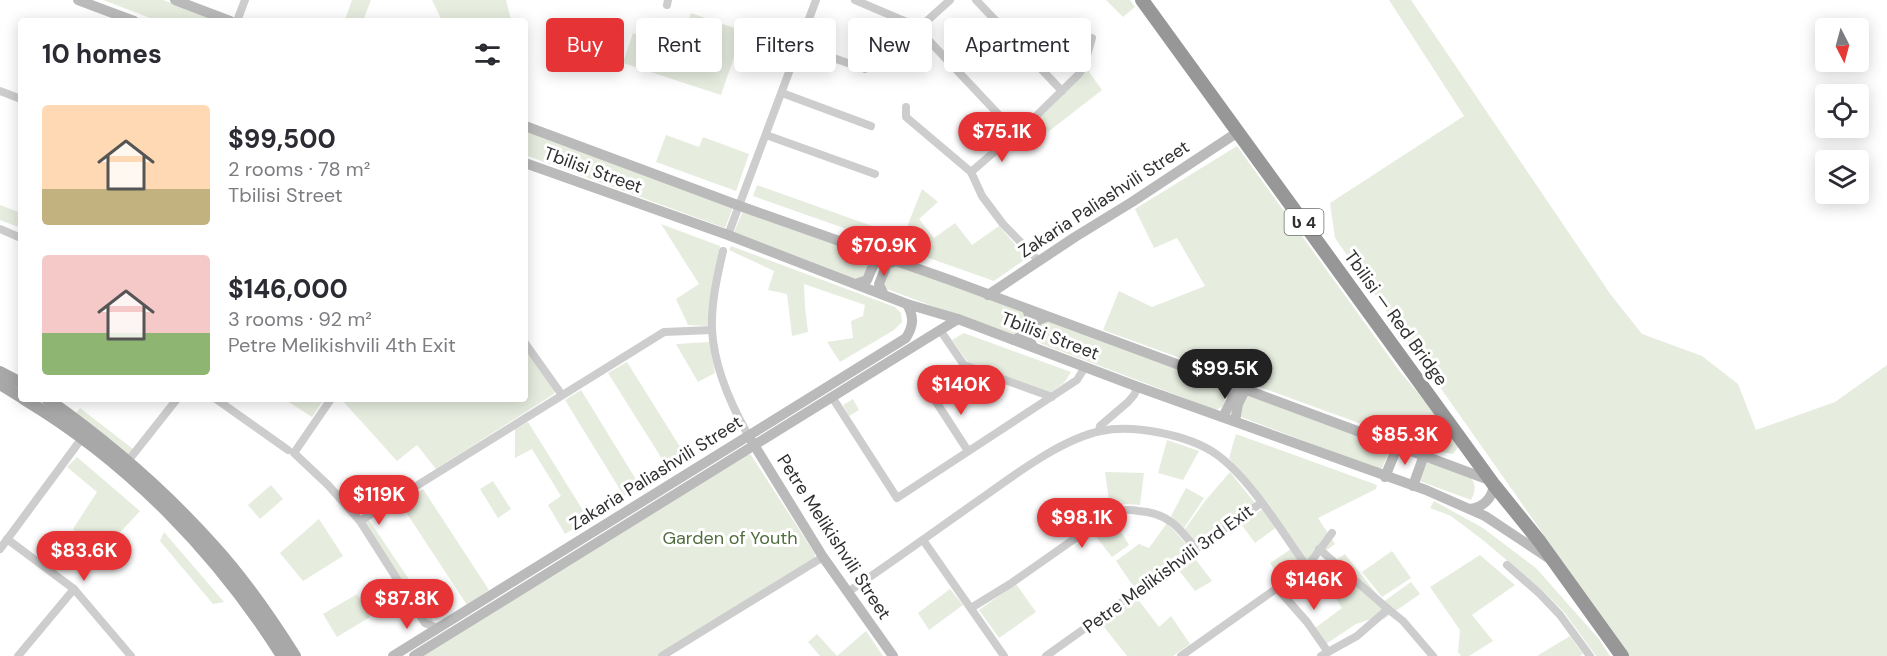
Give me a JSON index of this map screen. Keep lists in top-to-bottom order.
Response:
{
  "streets": {
    "highway": ["ს 4", "Tbilisi — Red Bridge"],
    "main road": ["Tbilisi Street", "Zakaria Paliashvili Street", "Petre Melikishvili Street"],
    "street": ["Petre Melikishvili 3rd Exit"]
  },
  "crossings": [
    ["Tbilisi Street", "Zakaria Paliashvili Street"],
    ["Tbilisi Street", "Tbilisi — Red Bridge"],
    ["Zakaria Paliashvili Street", "Tbilisi — Red Bridge"],
    ["Zakaria Paliashvili Street", "Petre Melikishvili Street"]
  ],
  "parks": ["Garden of Youth"],
  "north": "bottom",
  "page": {
    "chip": [
      "Buy",
      "Rent",
      "Filters",
      "New",
      "Apartment"
    ],
    "heading": "10 homes",
    "list": [
      {
        "name": "$99,500",
        "note": "2 rooms · 78 m² · Tbilisi Street"
      },
      {
        "name": "$146,000",
        "note": "3 rooms · 92 m² · Petre Melikishvili 4th Exit"
      }
    ],
    "price": [
      "$75.1K",
      "$70.9K",
      "$99.5K",
      "$140K",
      "$85.3K",
      "$119K",
      "$98.1K",
      "$83.6K",
      "$146K",
      "$87.8K"
    ]
  }
}
